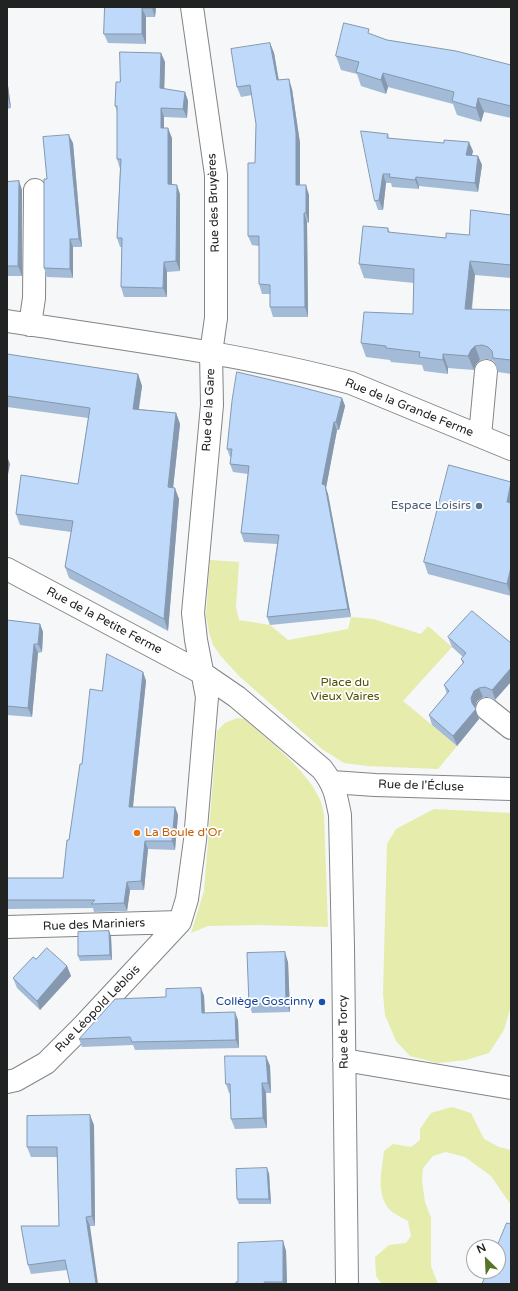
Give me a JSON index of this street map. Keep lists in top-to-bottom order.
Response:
{
  "streets": {
    "street": [
      "Rue des Bruyères",
      "Rue de la Grande Ferme",
      "Rue de la Gare",
      "Rue de la Petite Ferme",
      "Rue de l'Écluse",
      "Rue des Mariniers",
      "Rue Léopold Leblois",
      "Rue de Torcy"
    ]
  },
  "crossings": [
    ["Rue des Bruyères", "Rue de la Grande Ferme"],
    ["Rue des Bruyères", "Rue de la Gare"],
    ["Rue de la Grande Ferme", "Rue de la Gare"],
    ["Rue de la Gare", "Rue de la Petite Ferme"],
    ["Rue de la Petite Ferme", "Rue de l'Écluse"],
    ["Rue de la Petite Ferme", "Rue de Torcy"],
    ["Rue de l'Écluse", "Rue de Torcy"],
    ["Rue des Mariniers", "Rue Léopold Leblois"]
  ],
  "parks": ["Place du Vieux Vaires"],
  "places": ["Espace Loisirs", "La Boule d'Or", "Collège Goscinny"],
  "north": "top left"
}
